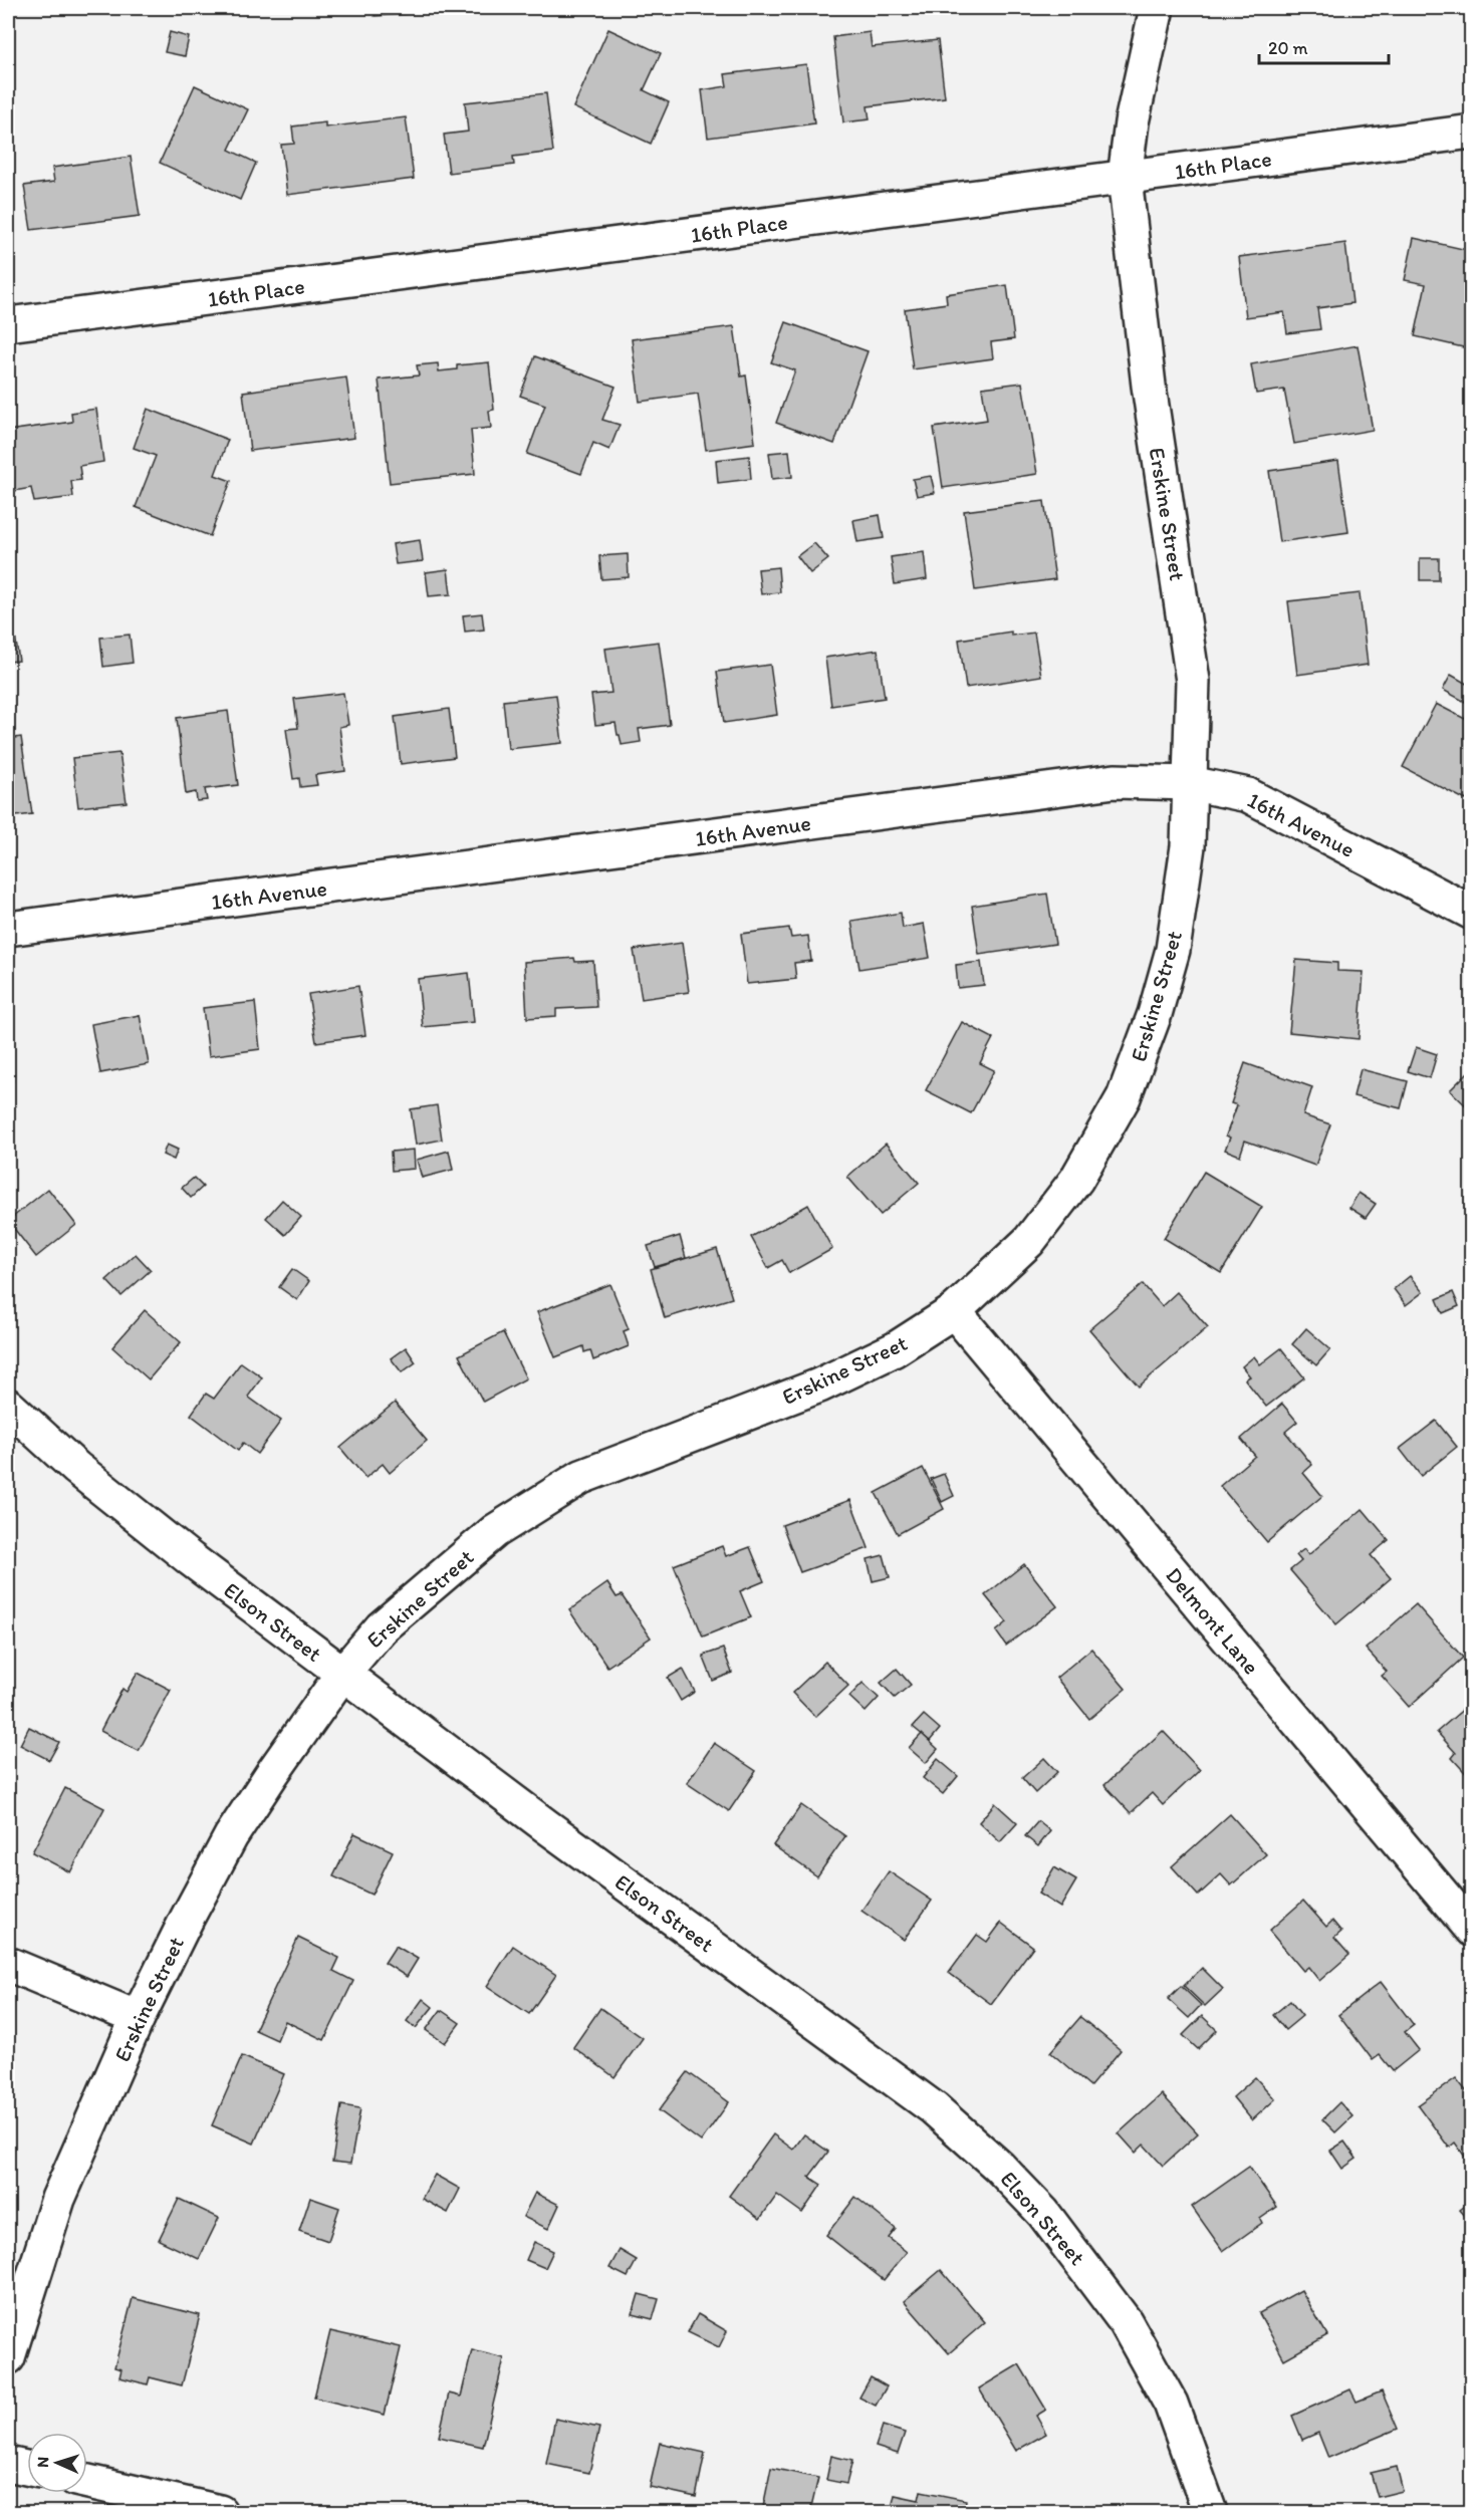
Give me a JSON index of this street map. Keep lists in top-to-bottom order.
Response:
{
  "streets": {
    "street": [
      "16th Place",
      "Erskine Street",
      "16th Avenue",
      "Delmont Lane",
      "Elson Street"
    ]
  },
  "crossings": [
    ["16th Place", "Erskine Street"],
    ["Erskine Street", "16th Avenue"],
    ["Erskine Street", "Delmont Lane"],
    ["Erskine Street", "Elson Street"]
  ],
  "scale_bar": "20 m",
  "north": "left"
}
